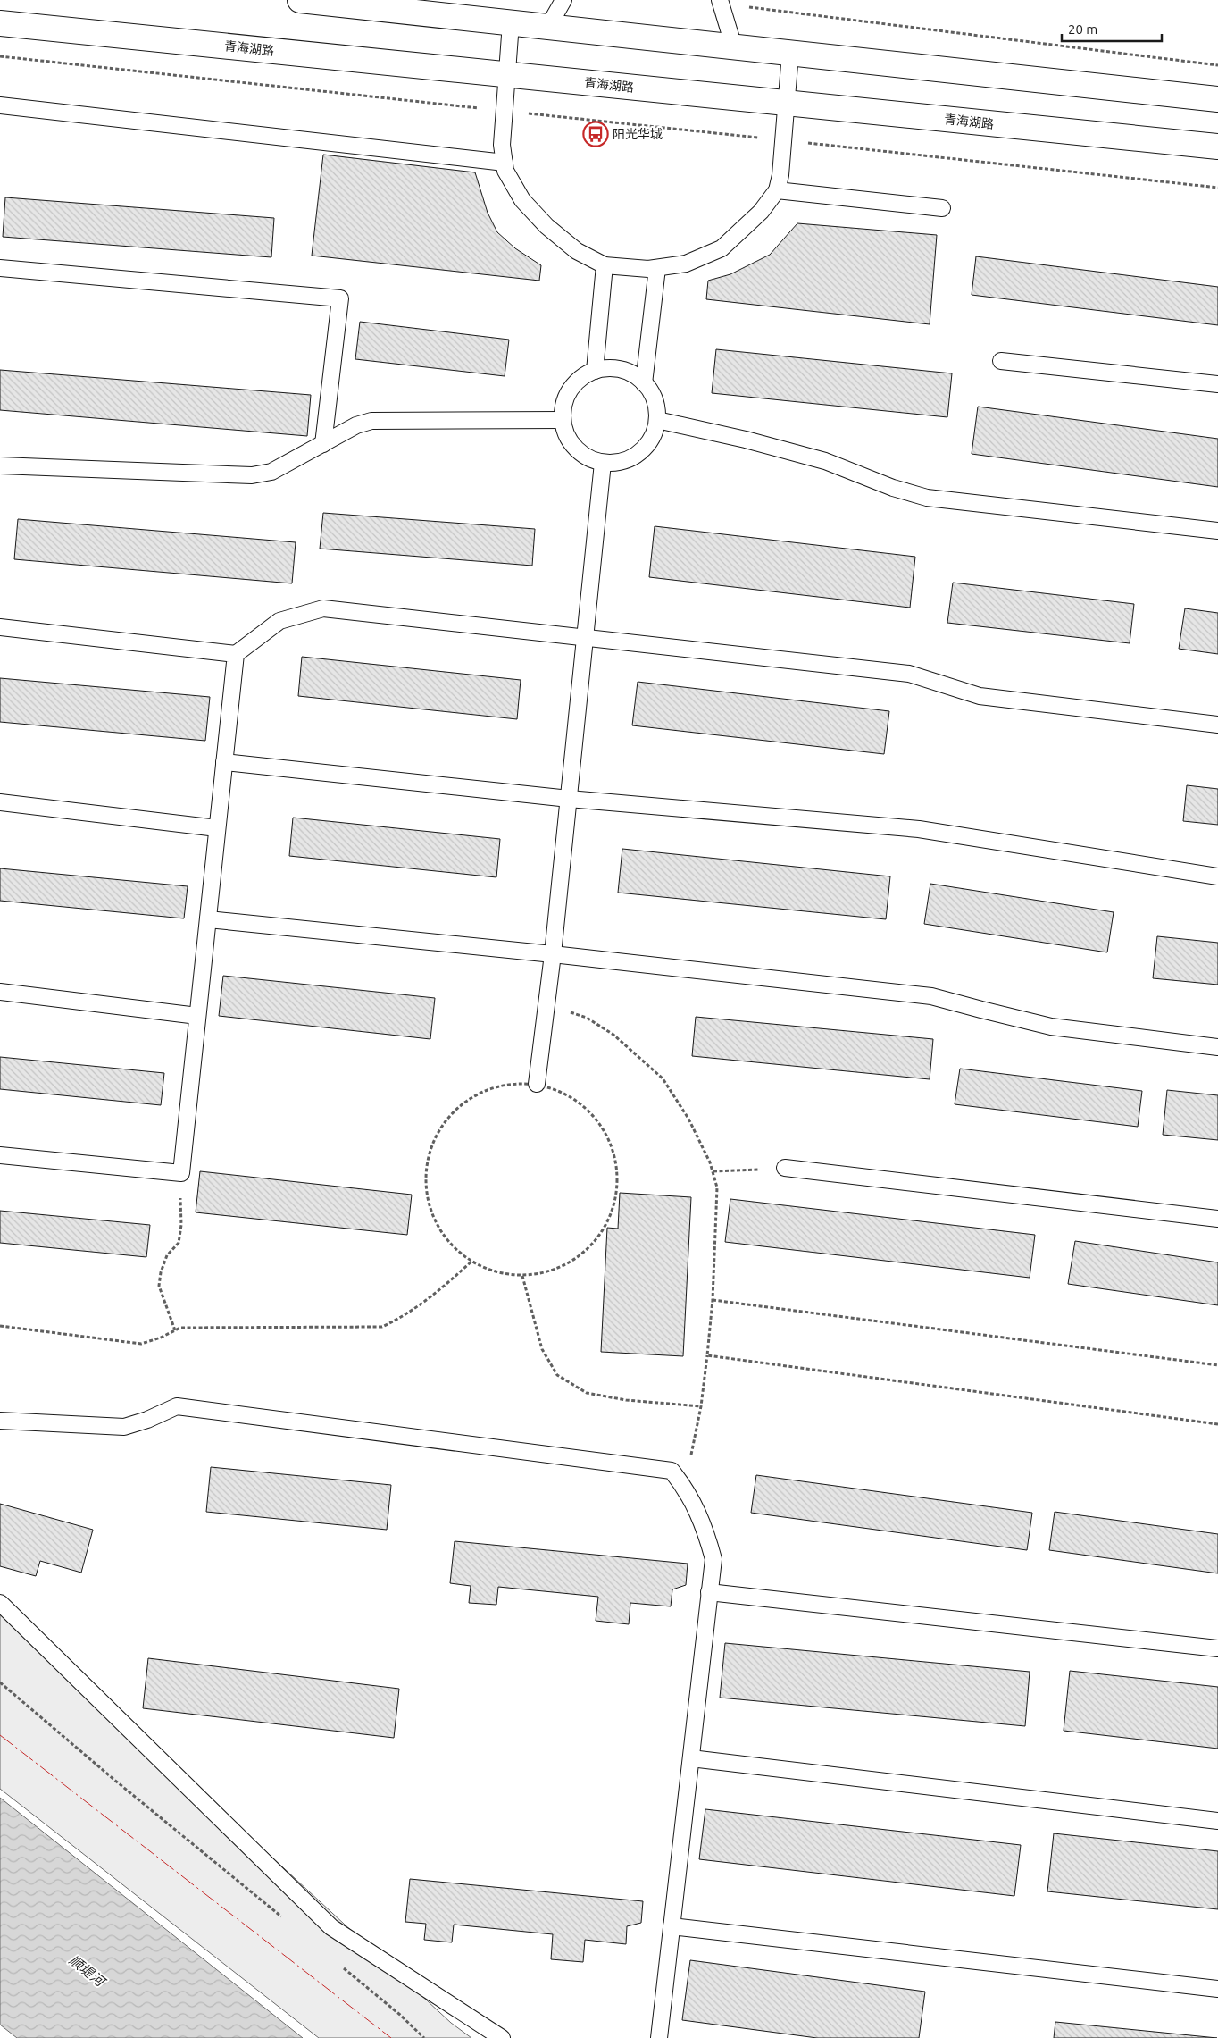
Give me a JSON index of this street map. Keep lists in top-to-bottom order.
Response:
{
  "streets": {
    "main road": ["青海湖路"]
  },
  "water": ["顺堤河"],
  "places": {
    "bus stop": ["阳光华城"]
  },
  "scale_bar": "20 m"
}
